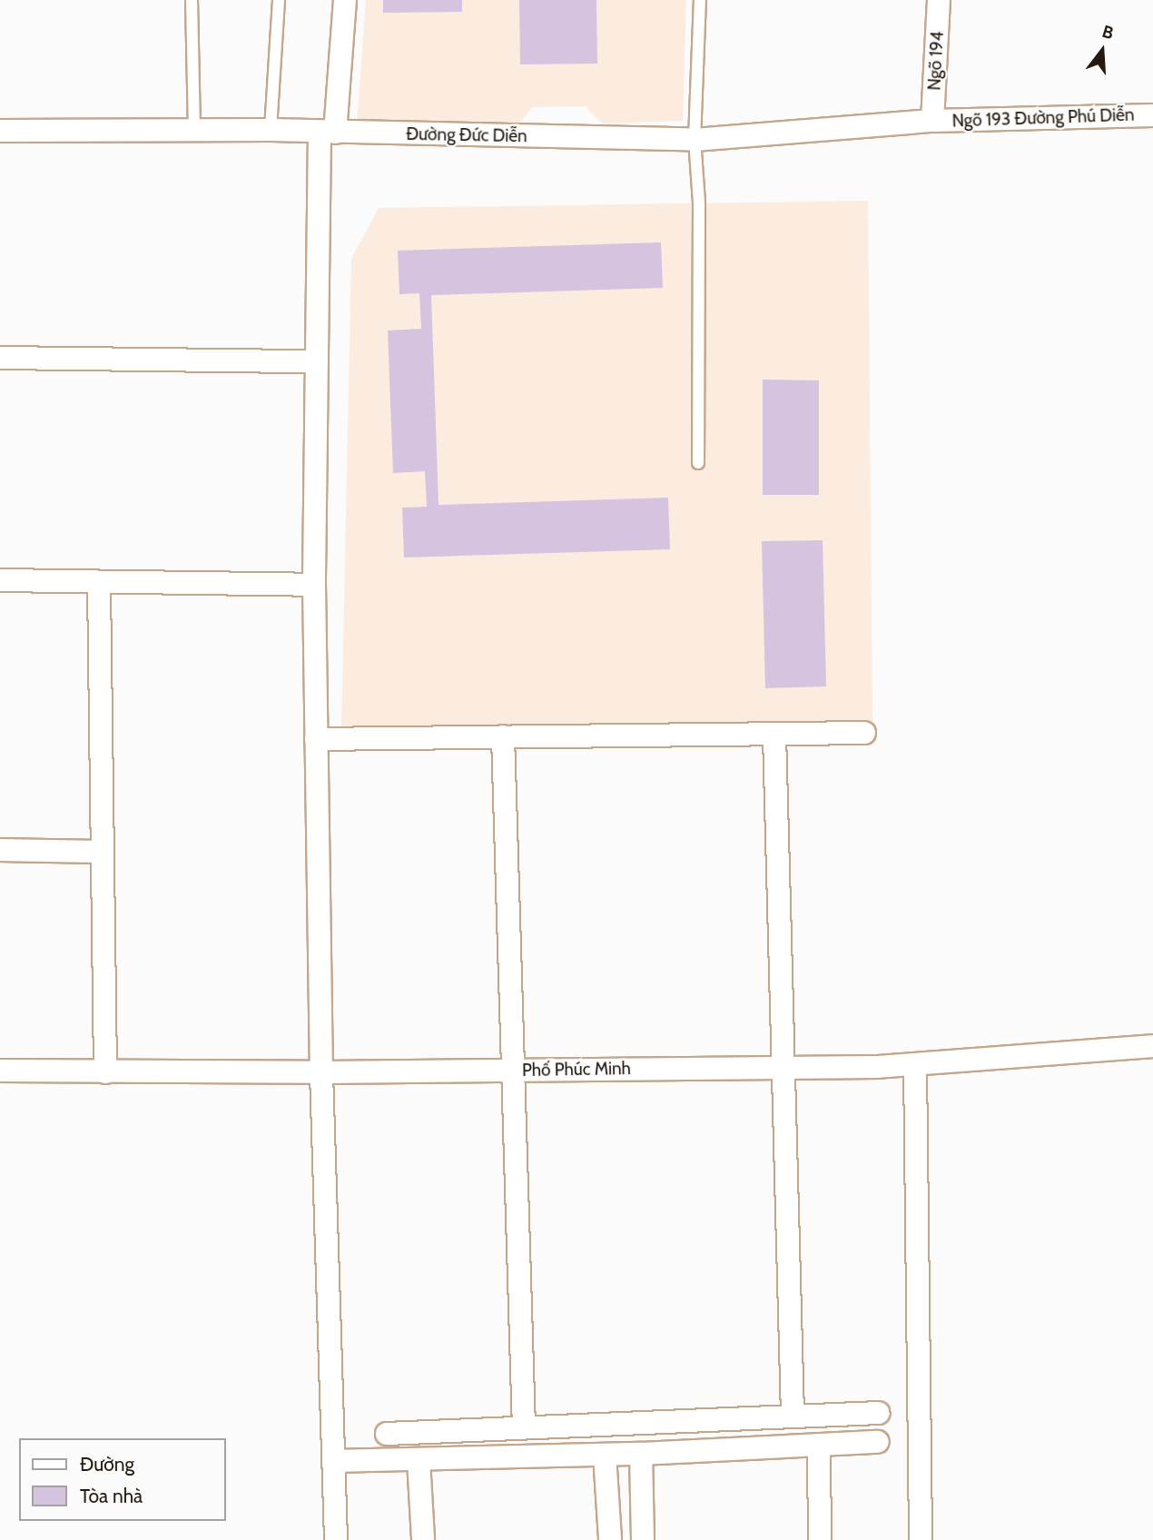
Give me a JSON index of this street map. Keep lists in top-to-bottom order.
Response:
{
  "streets": {
    "street": [
      "Ngõ 194",
      "Ngõ 193 Đường Phú Diễn",
      "Đường Đức Diễn",
      "Phố Phúc Minh"
    ]
  },
  "crossings": [
    ["Ngõ 194", "Ngõ 193 Đường Phú Diễn"],
    ["Ngõ 194", "Đường Đức Diễn"],
    ["Ngõ 193 Đường Phú Diễn", "Đường Đức Diễn"]
  ],
  "legend": ["Đường", "Tòa nhà"],
  "north": "top"
}
